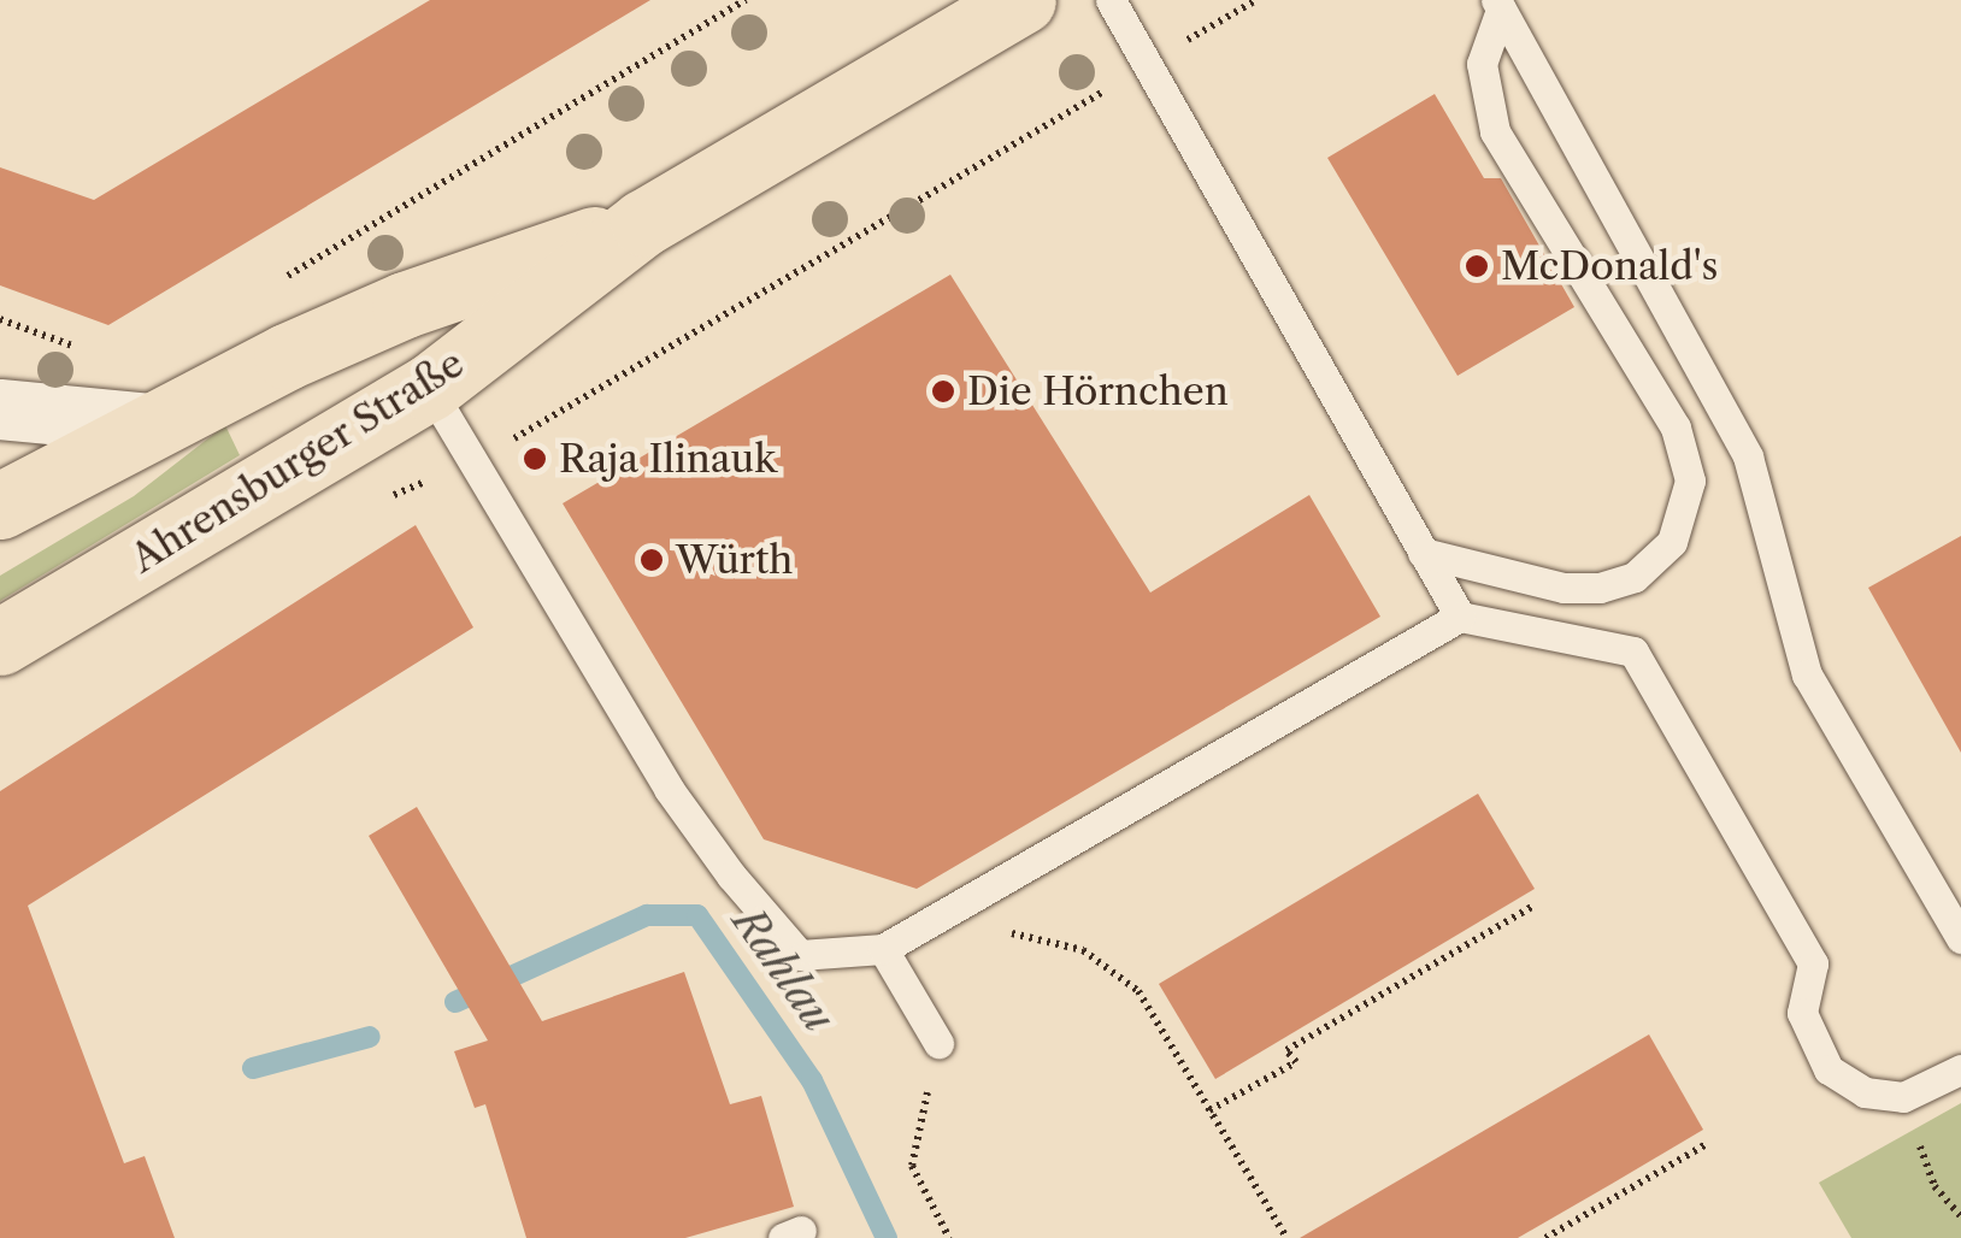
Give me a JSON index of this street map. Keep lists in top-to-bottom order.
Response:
{
  "streets": {
    "main road": ["Ahrensburger Straße"]
  },
  "water": ["Rahlau"],
  "places": [
    "McDonald's",
    "Die Hörnchen",
    "Raja Ilinauk",
    "Würth"
  ]
}
